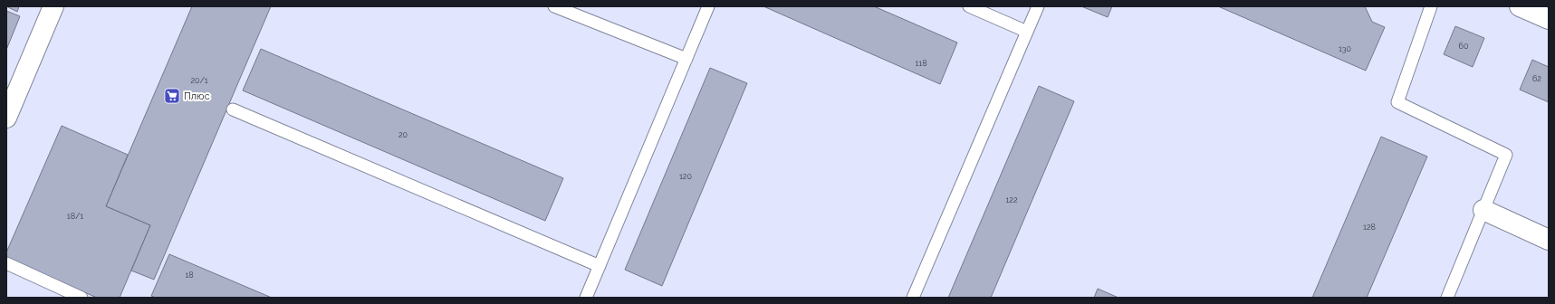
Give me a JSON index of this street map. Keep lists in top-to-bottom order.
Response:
{
  "places": {
    "supermarket": ["Плюс"]
  },
  "house_numbers": [
    "60",
    "130",
    "118",
    "62",
    "20/1",
    "20",
    "120",
    "122",
    "18/1",
    "128",
    "18"
  ]
}
